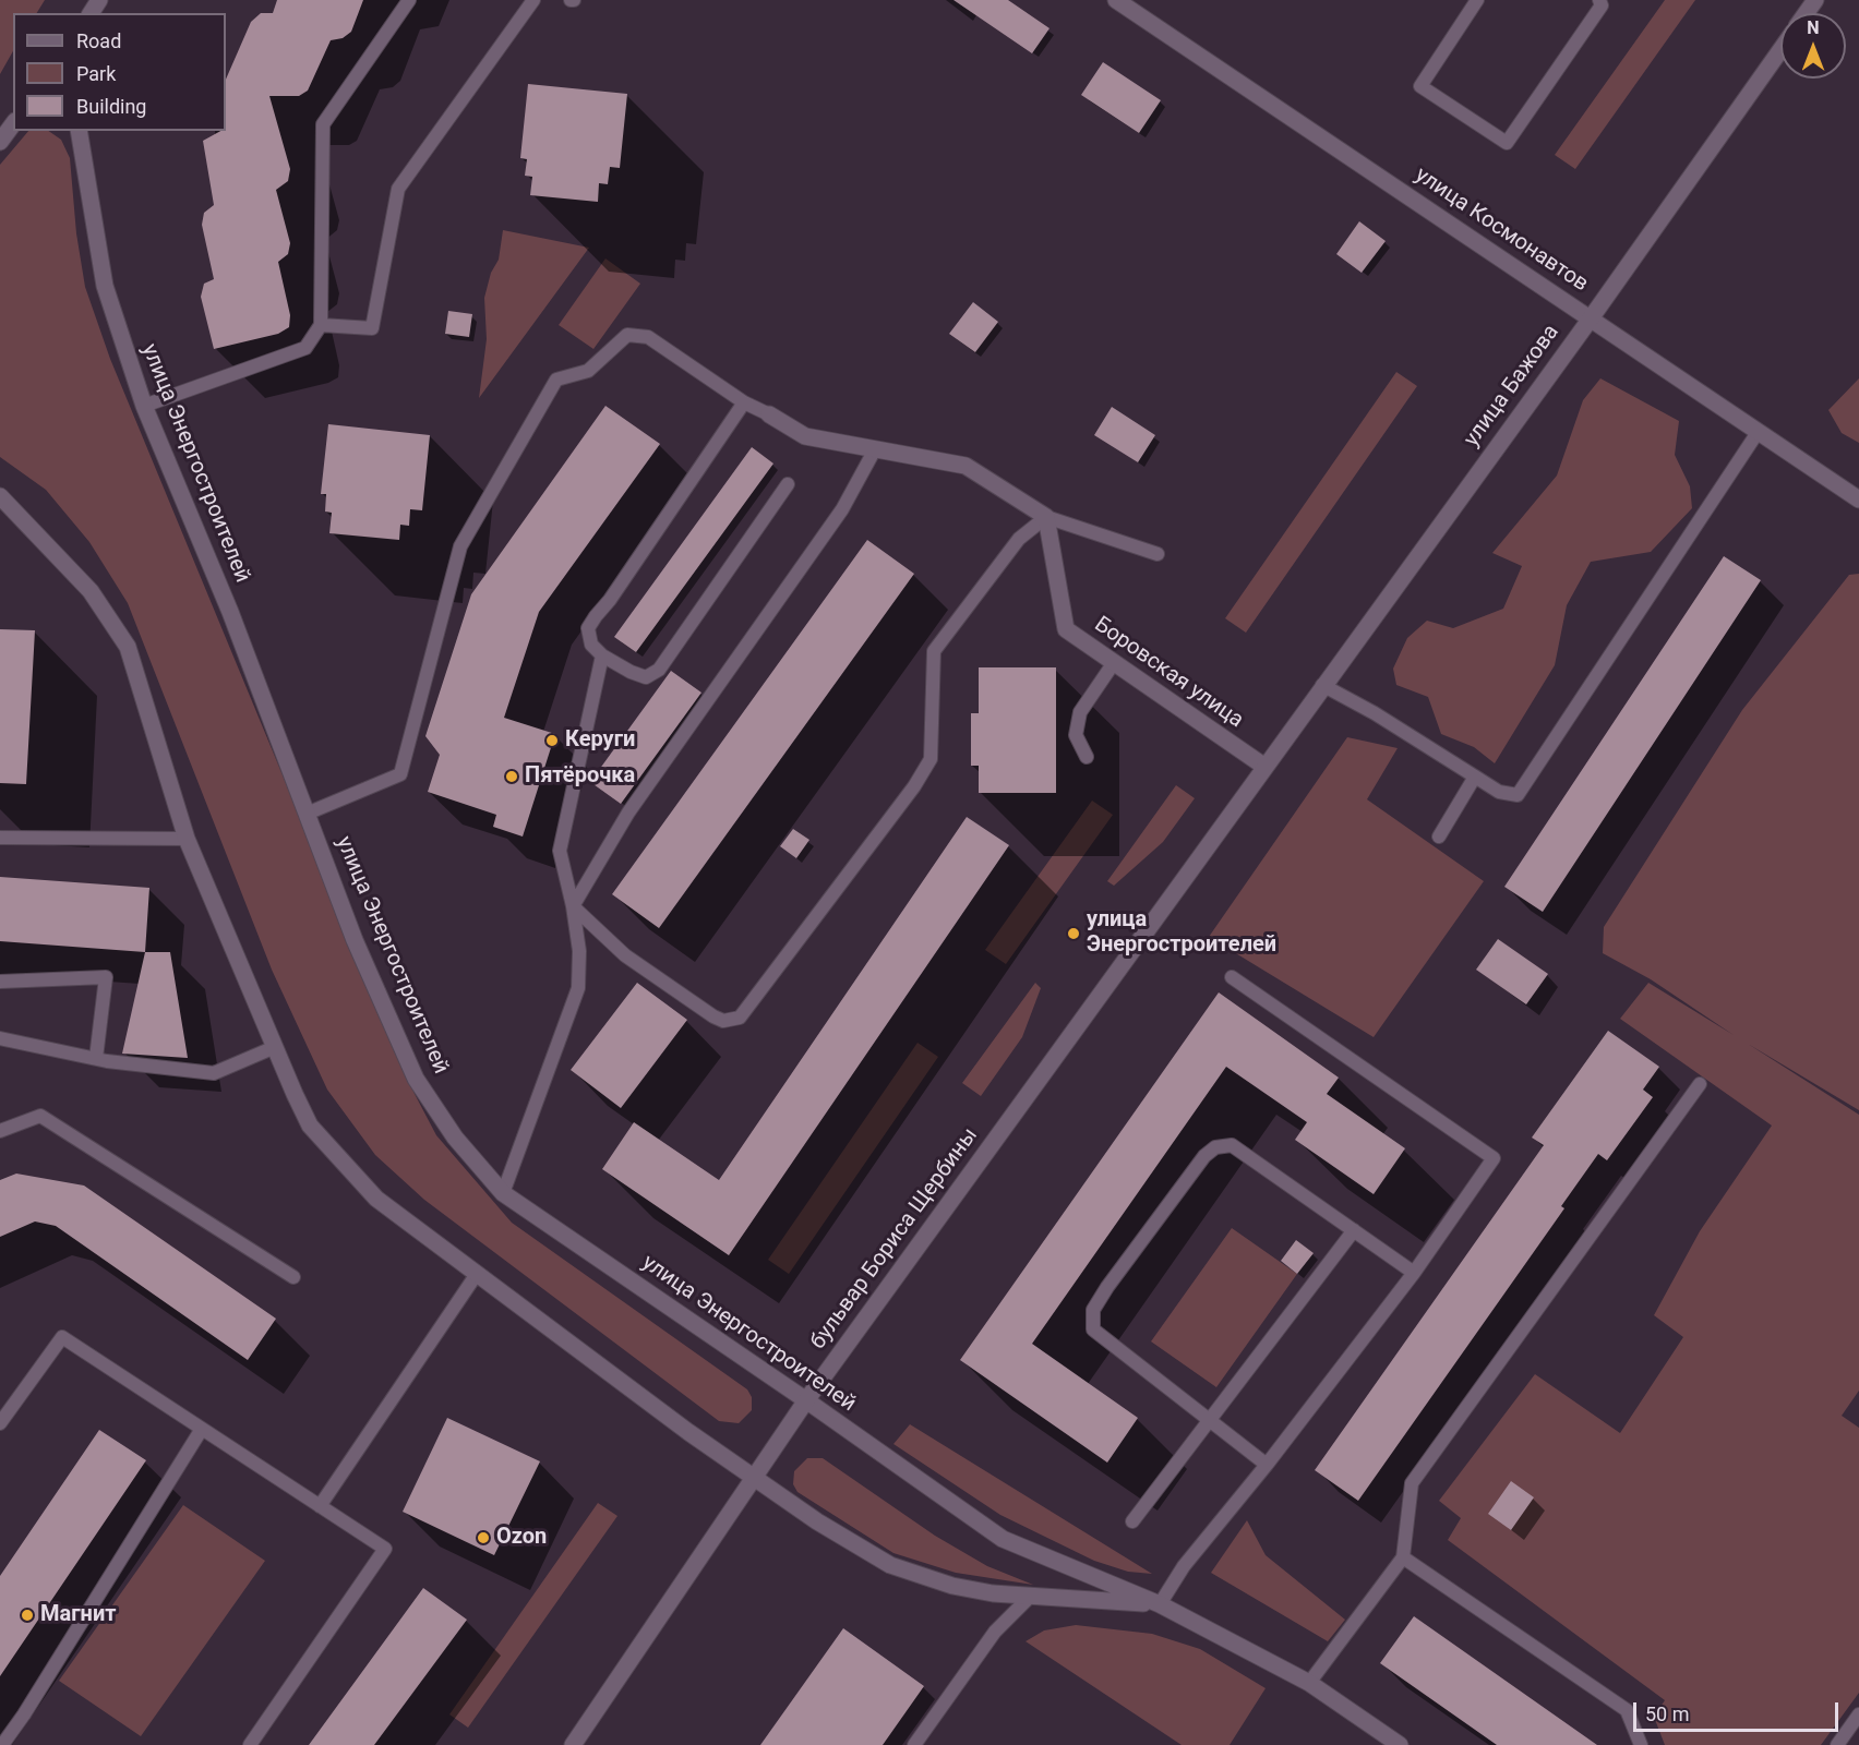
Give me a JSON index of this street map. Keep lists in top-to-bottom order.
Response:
{
  "streets": {
    "street": [
      "улица Космонавтов",
      "улица Бажова",
      "улица Энергостроителей",
      "Боровская улица",
      "бульвар Бориса Щербины"
    ]
  },
  "crossings": [
    ["улица Космонавтов", "улица Бажова"],
    ["улица Бажова", "Боровская улица"],
    ["улица Бажова", "бульвар Бориса Щербины"],
    ["улица Энергостроителей", "бульвар Бориса Щербины"],
    ["Боровская улица", "бульвар Бориса Щербины"]
  ],
  "places": [
    "Керуги",
    "Пятёрочка",
    "улица Энергостроителей",
    "Ozon",
    "Магнит"
  ],
  "legend": ["Road", "Park", "Building"],
  "scale_bar": "50 m",
  "north": "top"
}
